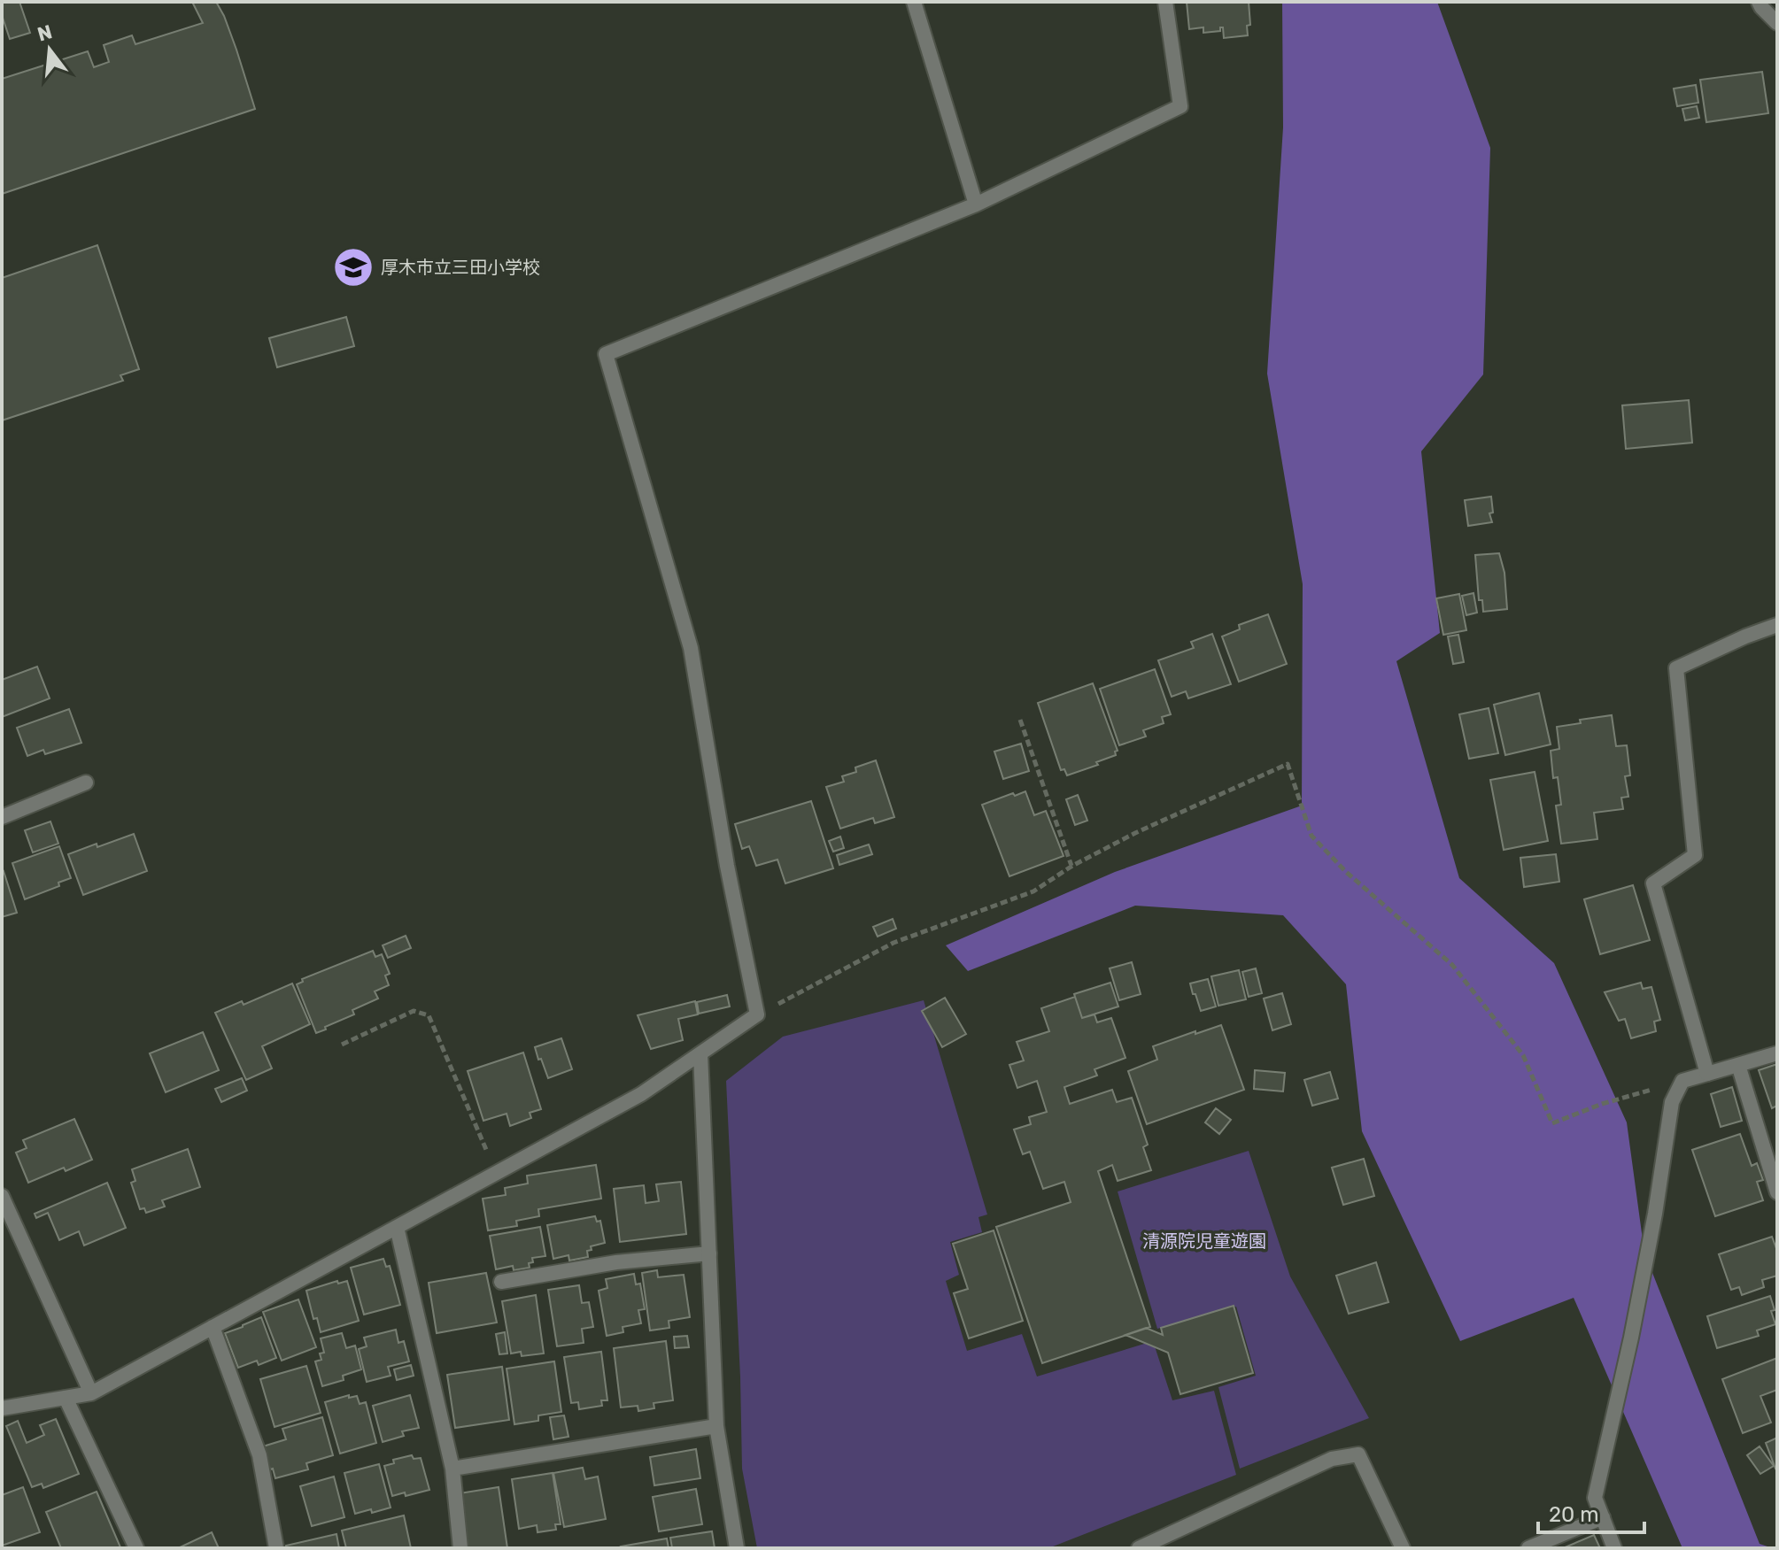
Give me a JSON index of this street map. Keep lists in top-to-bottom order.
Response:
{
  "parks": ["清源院児童遊園"],
  "places": {
    "school or university": ["厚木市立三田小学校"]
  },
  "scale_bar": "20 m",
  "north": "top"
}
